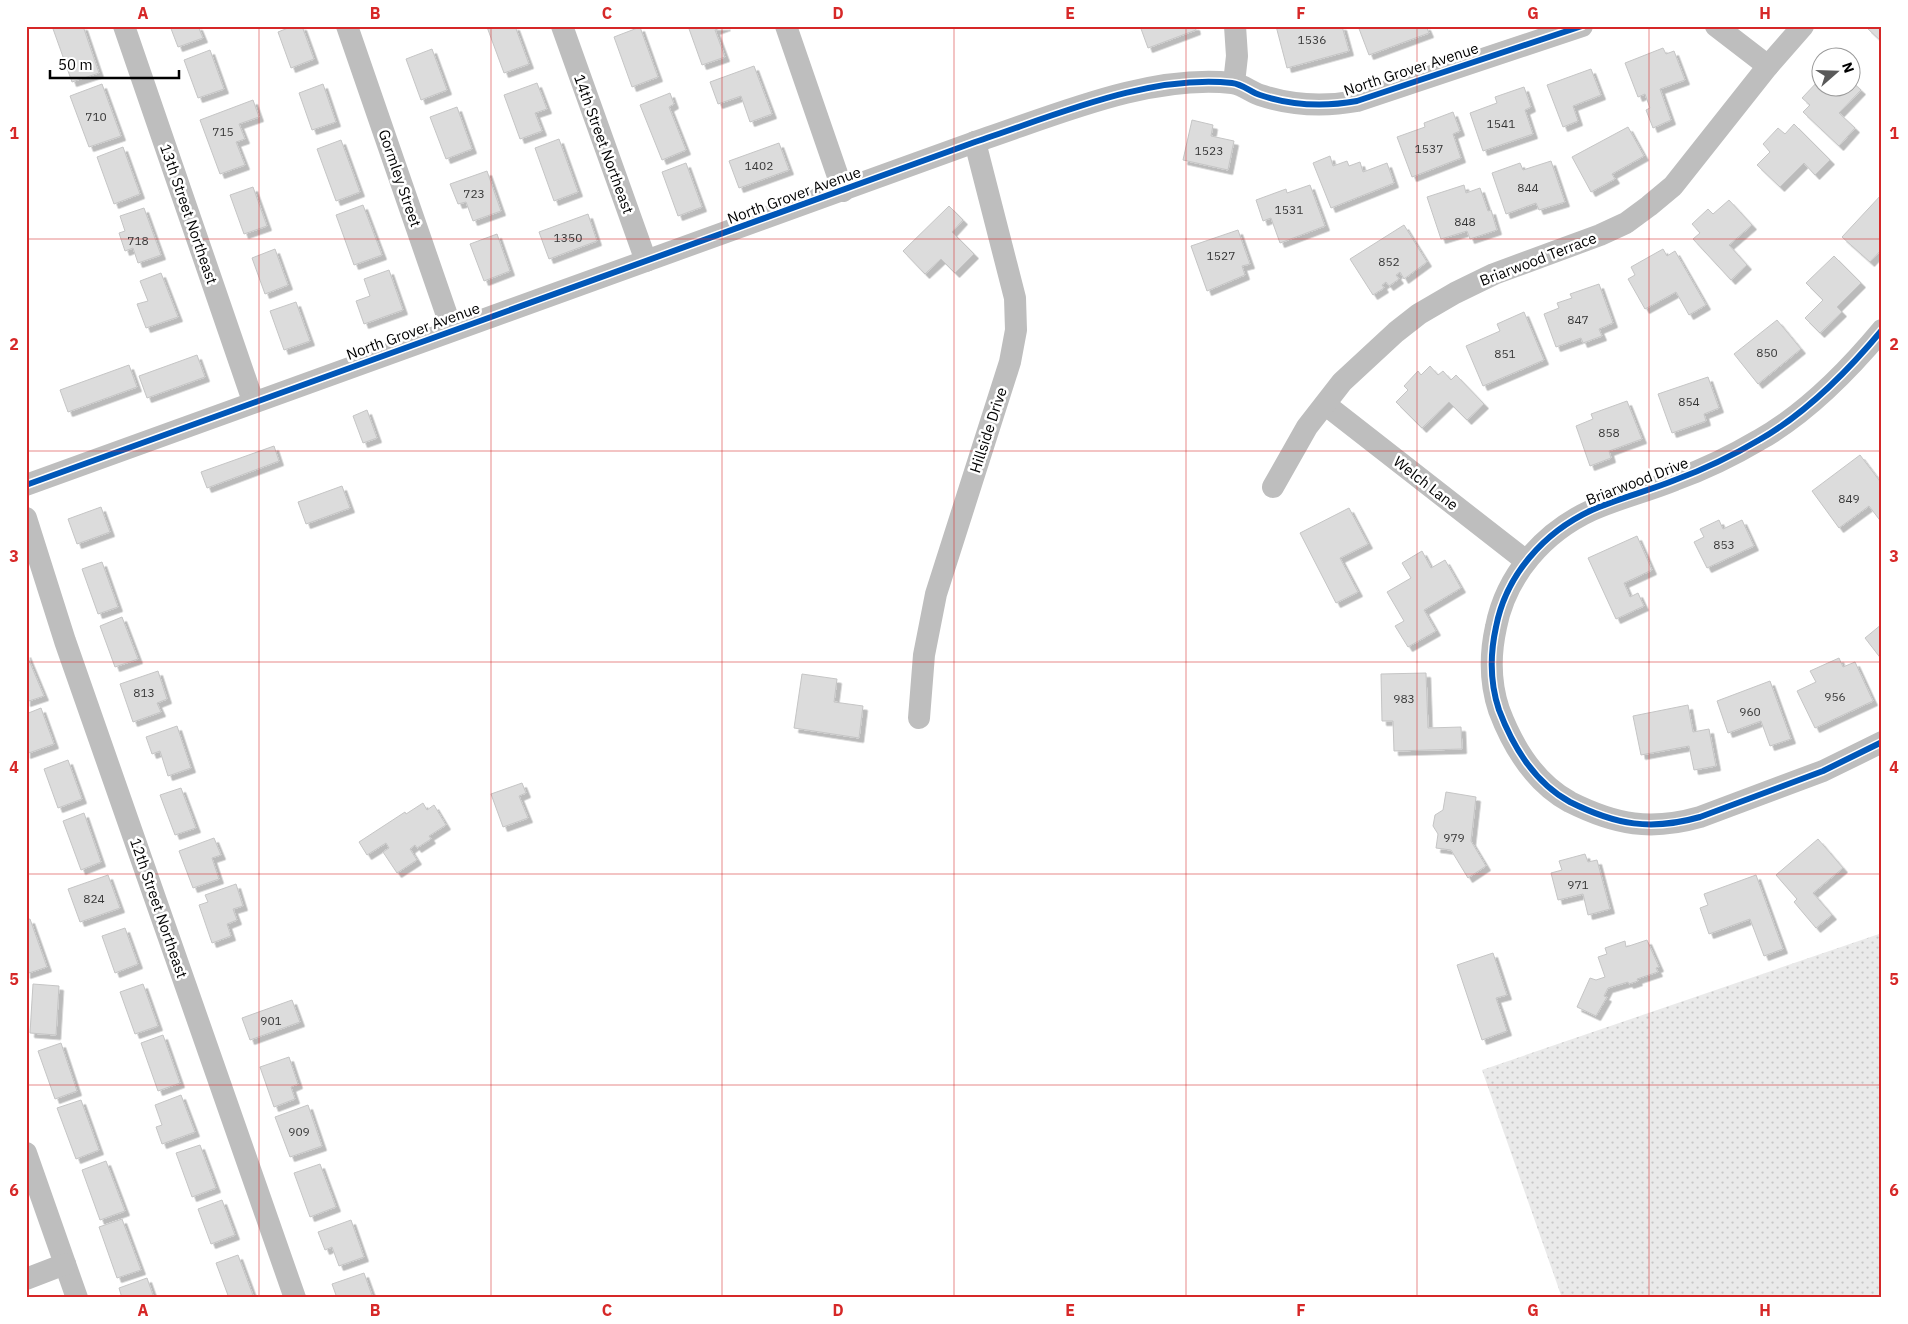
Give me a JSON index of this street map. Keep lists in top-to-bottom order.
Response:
{
  "streets": {
    "street": [
      "North Grover Avenue",
      "14th Street Northeast",
      "Gormley Street",
      "13th Street Northeast",
      "Briarwood Terrace",
      "Hillside Drive",
      "Briarwood Drive",
      "Welch Lane",
      "12th Street Northeast"
    ]
  },
  "crossings": [
    ["North Grover Avenue", "14th Street Northeast"],
    ["North Grover Avenue", "Gormley Street"],
    ["North Grover Avenue", "13th Street Northeast"],
    ["North Grover Avenue", "Hillside Drive"],
    ["Briarwood Terrace", "Welch Lane"],
    ["Briarwood Drive", "Welch Lane"]
  ],
  "house_numbers": [
    "1536",
    "710",
    "1541",
    "715",
    "1537",
    "1523",
    "1402",
    "844",
    "723",
    "1531",
    "848",
    "1350",
    "718",
    "1527",
    "852",
    "847",
    "850",
    "851",
    "854",
    "858",
    "849",
    "853",
    "813",
    "956",
    "983",
    "960",
    "979",
    "971",
    "824",
    "901",
    "909"
  ],
  "scale_bar": "50 m",
  "north": "right",
  "grid": {
    "columns": [
      "A",
      "B",
      "C",
      "D",
      "E",
      "F",
      "G",
      "H"
    ],
    "rows": [
      "1",
      "2",
      "3",
      "4",
      "5",
      "6"
    ]
  }
}
